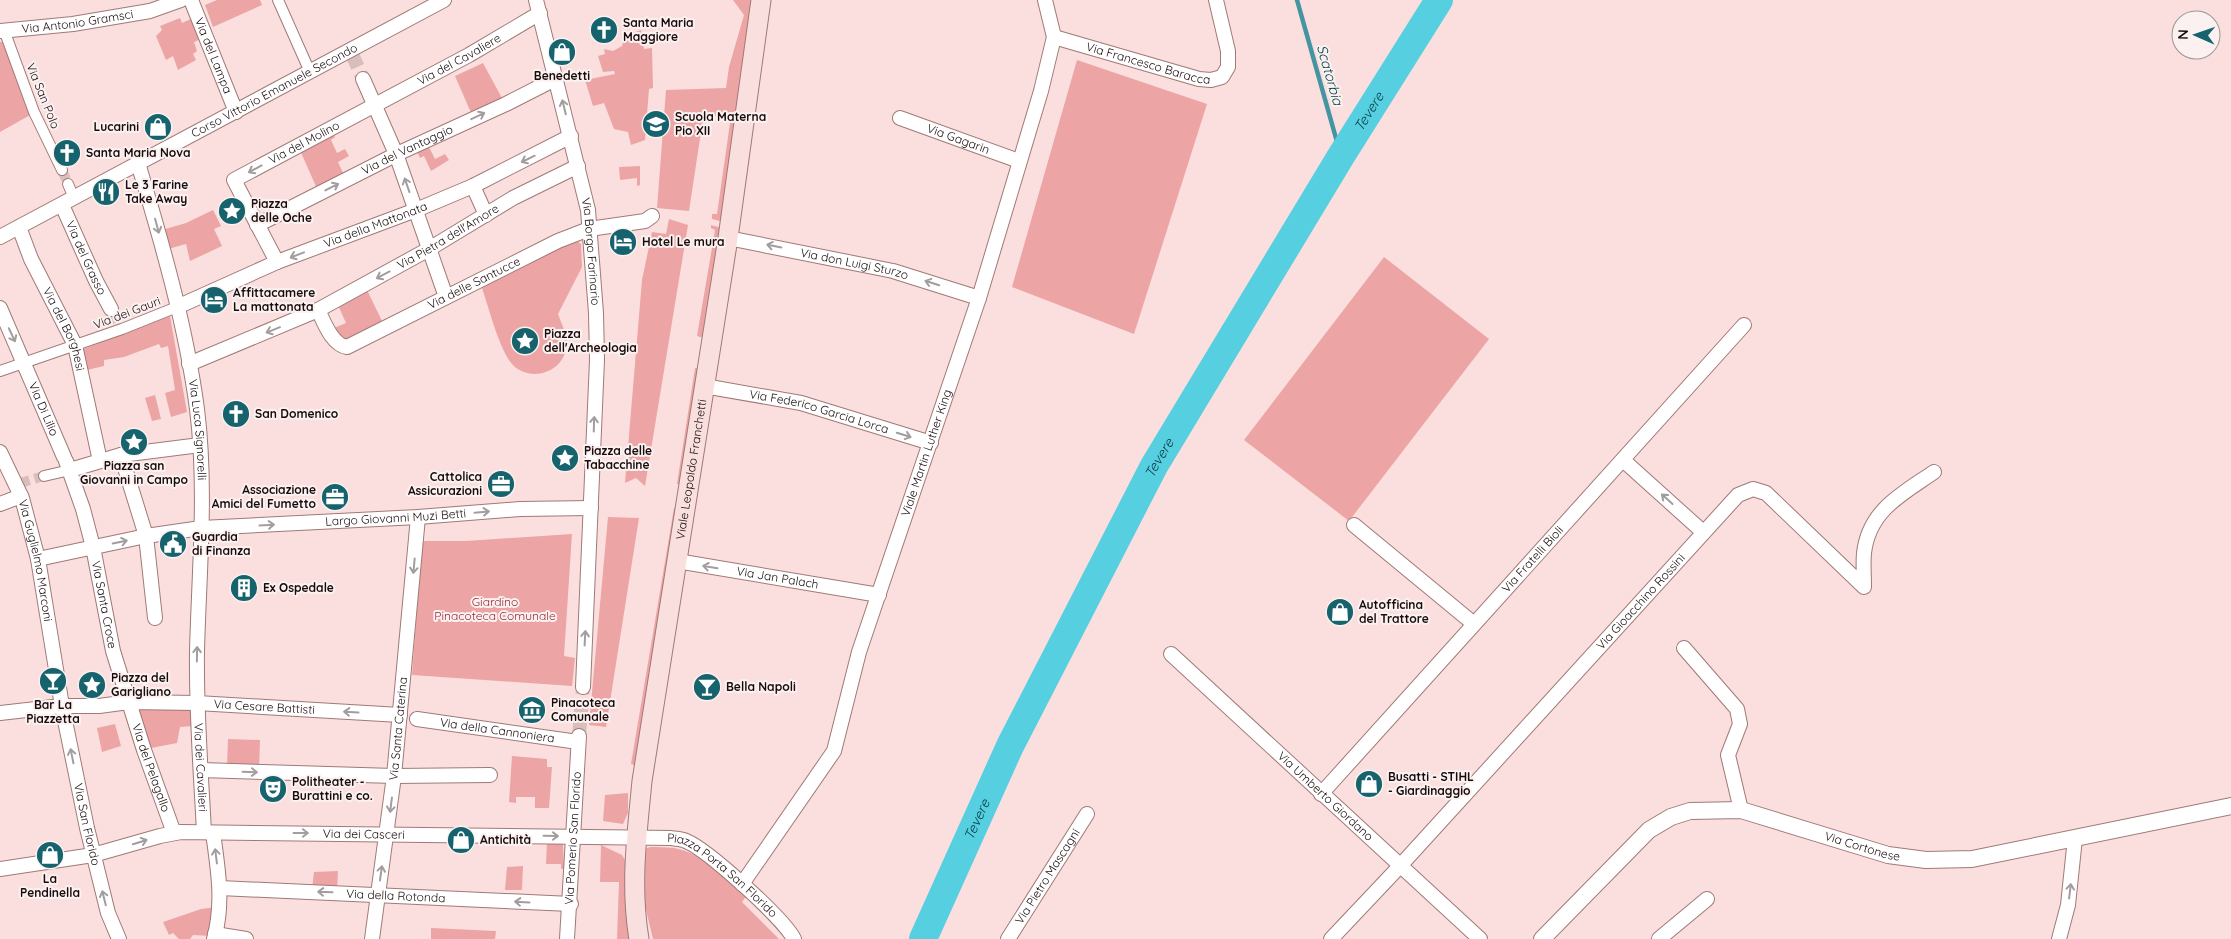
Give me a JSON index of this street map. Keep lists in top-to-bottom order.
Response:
{
  "streets": {
    "main road": ["Viale Leopoldo Franchetti"],
    "street": [
      "Via Antonio Gramsci",
      "Via del Lampa",
      "Via del Cavaliere",
      "Via Francesco Baracca",
      "Corso Vittorio Emanuele Secondo",
      "Via San Polo",
      "Via Gagarin",
      "Via del Molino",
      "Via del Vantaggio",
      "Via della Mattonata",
      "Via Pietra dell'Amore",
      "Via Borgo Farinario",
      "Via del Grasso",
      "Via don Luigi Sturzo",
      "Via delle Santucce",
      "Via dei Gauri",
      "Via del Borghesi",
      "Via Di Lilio",
      "Via Federico Garcia Lorca",
      "Via Luca Signorelli",
      "Viale Martin Luther King",
      "Largo Giovanni Muzi Betti",
      "Via Fratelli Bioli",
      "Via Guglielmo Marconi",
      "Via Jan Palach",
      "Via Gioacchino Rossini",
      "Via Santa Croce",
      "Via Cesare Battisti",
      "Via Santa Caterina",
      "Via della Cannoniera",
      "Via del Pelagallo",
      "Via dei Cavalieri",
      "Via Umberto Giordano",
      "Via San Florido",
      "Via dei Casceri",
      "Via Pomerio San Florido",
      "Via Cortonese",
      "Via Pietro Mascagni",
      "Piazza Porta San Florido",
      "Via della Rotonda"
    ]
  },
  "crossings": [
    ["Via Antonio Gramsci", "Via San Polo"],
    ["Via del Lampa", "Corso Vittorio Emanuele Secondo"],
    ["Via del Cavaliere", "Via del Molino"],
    ["Via del Cavaliere", "Via Borgo Farinario"],
    ["Via Francesco Baracca", "Viale Martin Luther King"],
    ["Corso Vittorio Emanuele Secondo", "Via del Grasso"],
    ["Corso Vittorio Emanuele Secondo", "Via del Borghesi"],
    ["Corso Vittorio Emanuele Secondo", "Via Luca Signorelli"],
    ["Via Gagarin", "Viale Martin Luther King"],
    ["Via del Molino", "Via del Vantaggio"],
    ["Via del Vantaggio", "Via Borgo Farinario"],
    ["Via della Mattonata", "Via Borgo Farinario"],
    ["Via della Mattonata", "Via dei Gauri"],
    ["Via della Mattonata", "Via Luca Signorelli"],
    ["Via Pietra dell'Amore", "Via Borgo Farinario"],
    ["Via Pietra dell'Amore", "Via delle Santucce"],
    ["Via Pietra dell'Amore", "Via Luca Signorelli"],
    ["Via Borgo Farinario", "Via delle Santucce"],
    ["Via Borgo Farinario", "Largo Giovanni Muzi Betti"],
    ["Via don Luigi Sturzo", "Viale Martin Luther King"],
    ["Via don Luigi Sturzo", "Viale Leopoldo Franchetti"],
    ["Via dei Gauri", "Via del Borghesi"],
    ["Via dei Gauri", "Via Di Lilio"],
    ["Via dei Gauri", "Via Luca Signorelli"],
    ["Via Di Lilio", "Largo Giovanni Muzi Betti"],
    ["Via Di Lilio", "Via Santa Croce"],
    ["Via Federico Garcia Lorca", "Viale Martin Luther King"],
    ["Via Federico Garcia Lorca", "Viale Leopoldo Franchetti"],
    ["Via Luca Signorelli", "Largo Giovanni Muzi Betti"],
    ["Via Luca Signorelli", "Via Cesare Battisti"],
    ["Via Luca Signorelli", "Via dei Cavalieri"],
    ["Viale Martin Luther King", "Via Jan Palach"],
    ["Viale Martin Luther King", "Piazza Porta San Florido"],
    ["Viale Leopoldo Franchetti", "Via Jan Palach"],
    ["Viale Leopoldo Franchetti", "Via dei Casceri"],
    ["Viale Leopoldo Franchetti", "Piazza Porta San Florido"],
    ["Largo Giovanni Muzi Betti", "Via Guglielmo Marconi"],
    ["Largo Giovanni Muzi Betti", "Via Santa Croce"],
    ["Largo Giovanni Muzi Betti", "Via Santa Caterina"],
    ["Via Fratelli Bioli", "Via Umberto Giordano"],
    ["Via Guglielmo Marconi", "Via Cesare Battisti"],
    ["Via Guglielmo Marconi", "Via San Florido"],
    ["Via Gioacchino Rossini", "Via Umberto Giordano"],
    ["Via Santa Croce", "Via Cesare Battisti"],
    ["Via Santa Croce", "Via del Pelagallo"],
    ["Via Cesare Battisti", "Via Santa Caterina"],
    ["Via Cesare Battisti", "Via della Cannoniera"],
    ["Via Cesare Battisti", "Via del Pelagallo"],
    ["Via Cesare Battisti", "Via dei Cavalieri"],
    ["Via Cesare Battisti", "Via San Florido"],
    ["Via Santa Caterina", "Via della Cannoniera"],
    ["Via Santa Caterina", "Via dei Casceri"],
    ["Via Santa Caterina", "Via della Rotonda"],
    ["Via della Cannoniera", "Via Pomerio San Florido"],
    ["Via del Pelagallo", "Via dei Casceri"],
    ["Via dei Cavalieri", "Via dei Casceri"],
    ["Via dei Cavalieri", "Via della Rotonda"],
    ["Via San Florido", "Via dei Casceri"],
    ["Via dei Casceri", "Via Pomerio San Florido"],
    ["Via dei Casceri", "Piazza Porta San Florido"],
    ["Via Pomerio San Florido", "Via della Rotonda"]
  ],
  "one_way": [
    "Via del Vantaggio",
    "Via della Mattonata",
    "Via Pietra dell'Amore",
    "Via Borgo Farinario",
    "Via don Luigi Sturzo",
    "Via Federico Garcia Lorca",
    "Largo Giovanni Muzi Betti",
    "Via Jan Palach",
    "Via San Florido"
  ],
  "water": ["Scatorbia", "Tevere"],
  "parks": ["Giardino Pinacoteca Comunale"],
  "places": {
    "church": ["Santa Maria Maggiore", "Santa Maria Nova", "San Domenico"],
    "shop": [
      "Benedetti",
      "Lucarini",
      "Autofficina del Trattore",
      "Busatti - STIHL - Giardinaggio",
      "Antichità",
      "La Pendinella"
    ],
    "school or university": ["Scuola Materna Pio XII"],
    "restaurant": ["Le 3 Farine Take Away"],
    "place": [
      "Piazza delle Oche",
      "Piazza dell'Archeologia",
      "Piazza san Giovanni in Campo",
      "Piazza delle Tabacchine",
      "Piazza del Garigliano"
    ],
    "hotel": ["Hotel Le mura", "Affittacamere La mattonata"],
    "office": ["Cattolica Assicurazioni", "Associazione Amici del Fumetto"],
    "public building": ["Guardia di Finanza"],
    "building": ["Ex Ospedale"],
    "bar": ["Bar La Piazzetta", "Bella Napoli"],
    "museum": ["Pinacoteca Comunale"],
    "theatre": ["Politheater - Burattini e co."]
  },
  "north": "left"
}
